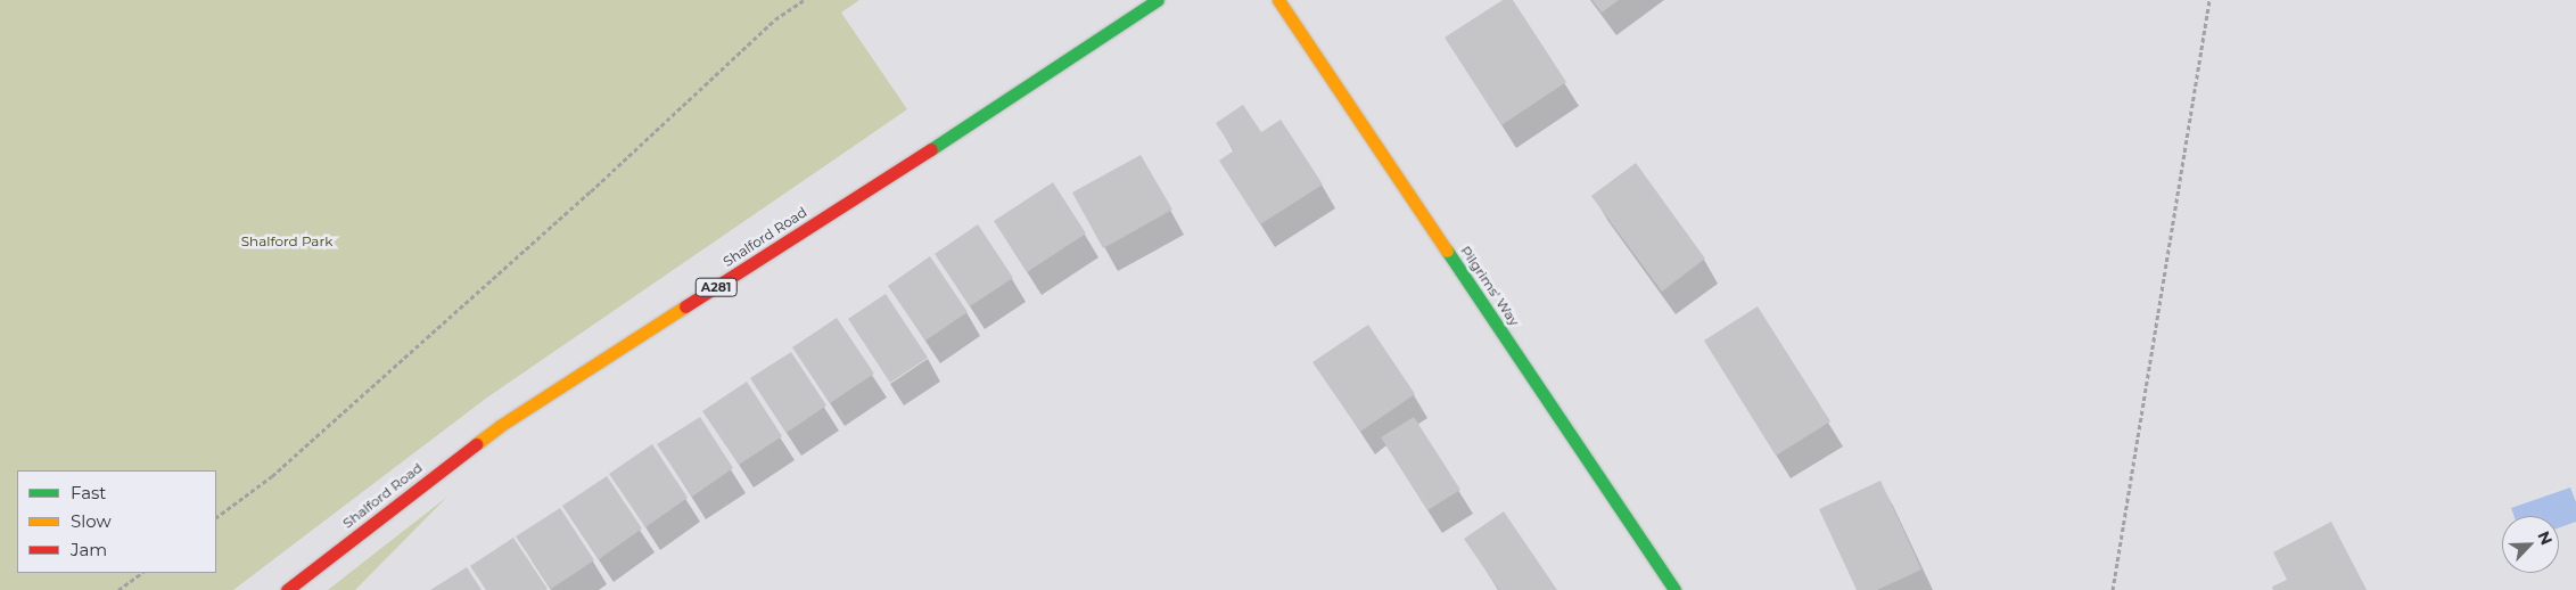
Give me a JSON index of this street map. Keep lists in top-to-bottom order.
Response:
{
  "streets": {
    "main road": ["Shalford Road", "Pilgrims' Way", "A281"]
  },
  "parks": ["Shalford Park"],
  "legend": ["Fast", "Slow", "Jam"],
  "north": "top right"
}
